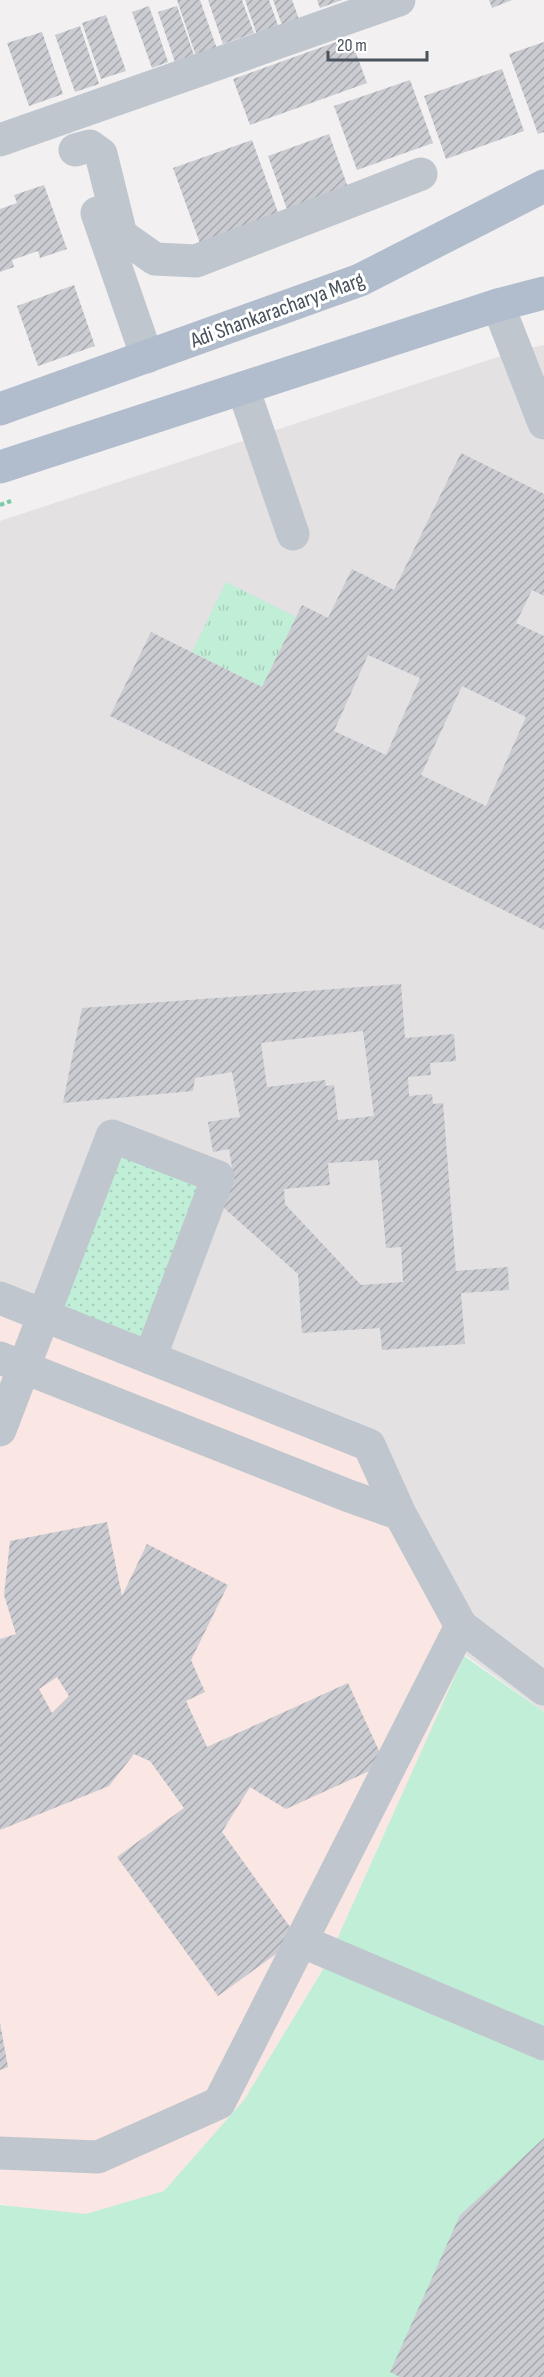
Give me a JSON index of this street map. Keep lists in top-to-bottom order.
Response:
{
  "streets": {
    "main road": ["Adi Shankaracharya Marg"]
  },
  "scale_bar": "20 m"
}
